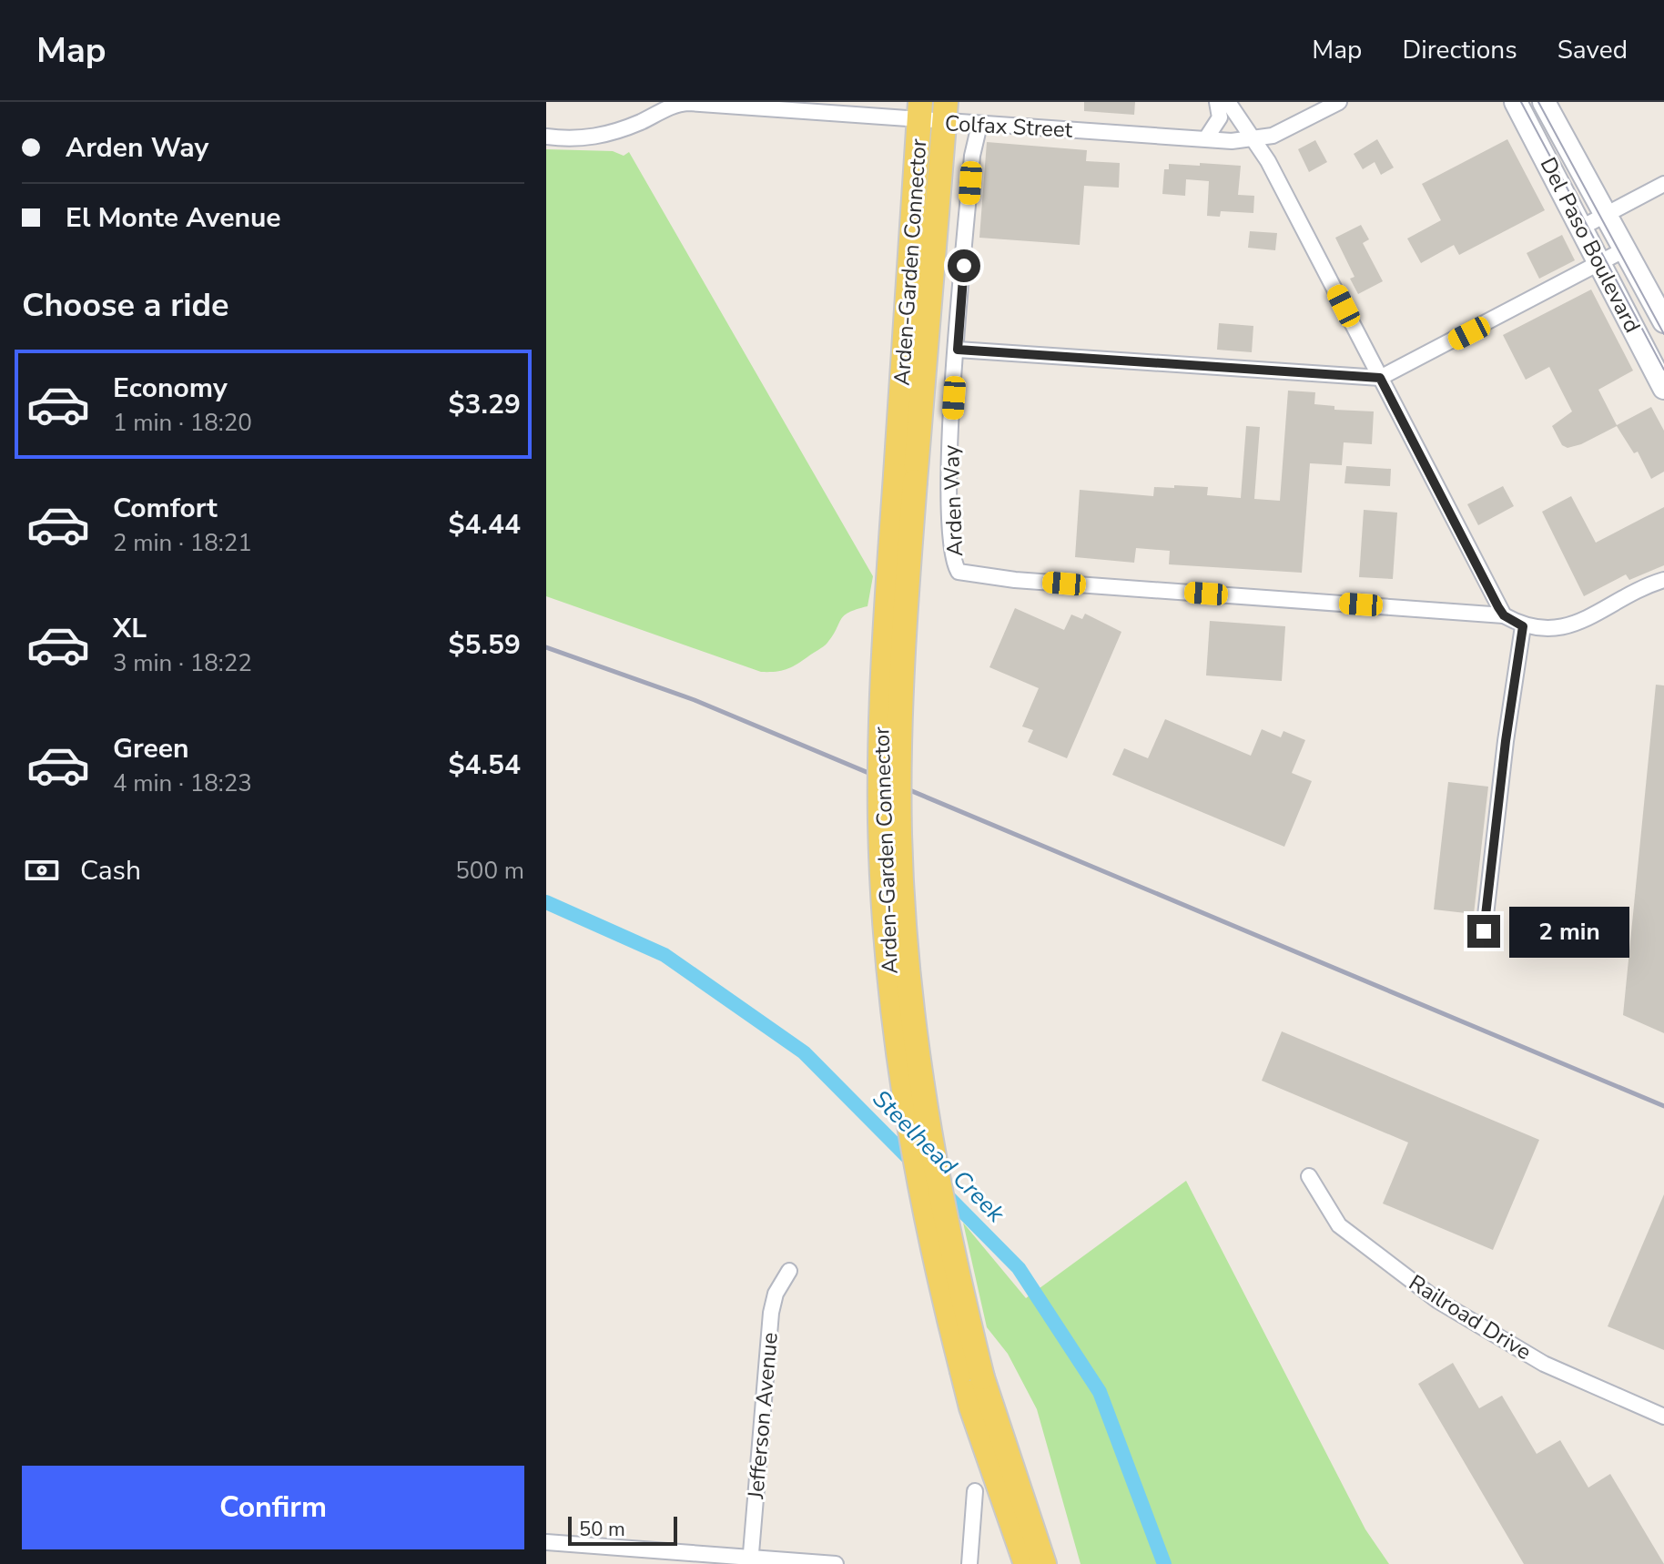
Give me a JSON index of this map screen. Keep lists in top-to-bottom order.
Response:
{
  "streets": {
    "main road": ["Del Paso Boulevard", "Arden-Garden Connector"],
    "street": [
      "Colfax Street",
      "Arden Way",
      "Railroad Drive",
      "Jefferson Avenue"
    ]
  },
  "crossings": [
    ["Colfax Street", "Arden-Garden Connector"],
    ["Colfax Street", "Arden Way"]
  ],
  "water": ["Steelhead Creek"],
  "scale_bar": "50 m",
  "page": {
    "header": "Map",
    "nav": ["Map", "Directions", "Saved"],
    "banner": ["Arden Way", "El Monte Avenue"],
    "heading": "Choose a ride",
    "list": [
      {
        "name": "Economy",
        "note": "1 min · 18:20",
        "value": "$3.29"
      },
      {
        "name": "Comfort",
        "note": "2 min · 18:21",
        "value": "$4.44"
      },
      {
        "name": "XL",
        "note": "3 min · 18:22",
        "value": "$5.59"
      },
      {
        "name": "Green",
        "note": "4 min · 18:23",
        "value": "$4.54"
      }
    ],
    "pay": ["Cash", "500 m"],
    "bubble": "2 min",
    "buttons": "Confirm",
    "scale": "50 m"
  }
}
